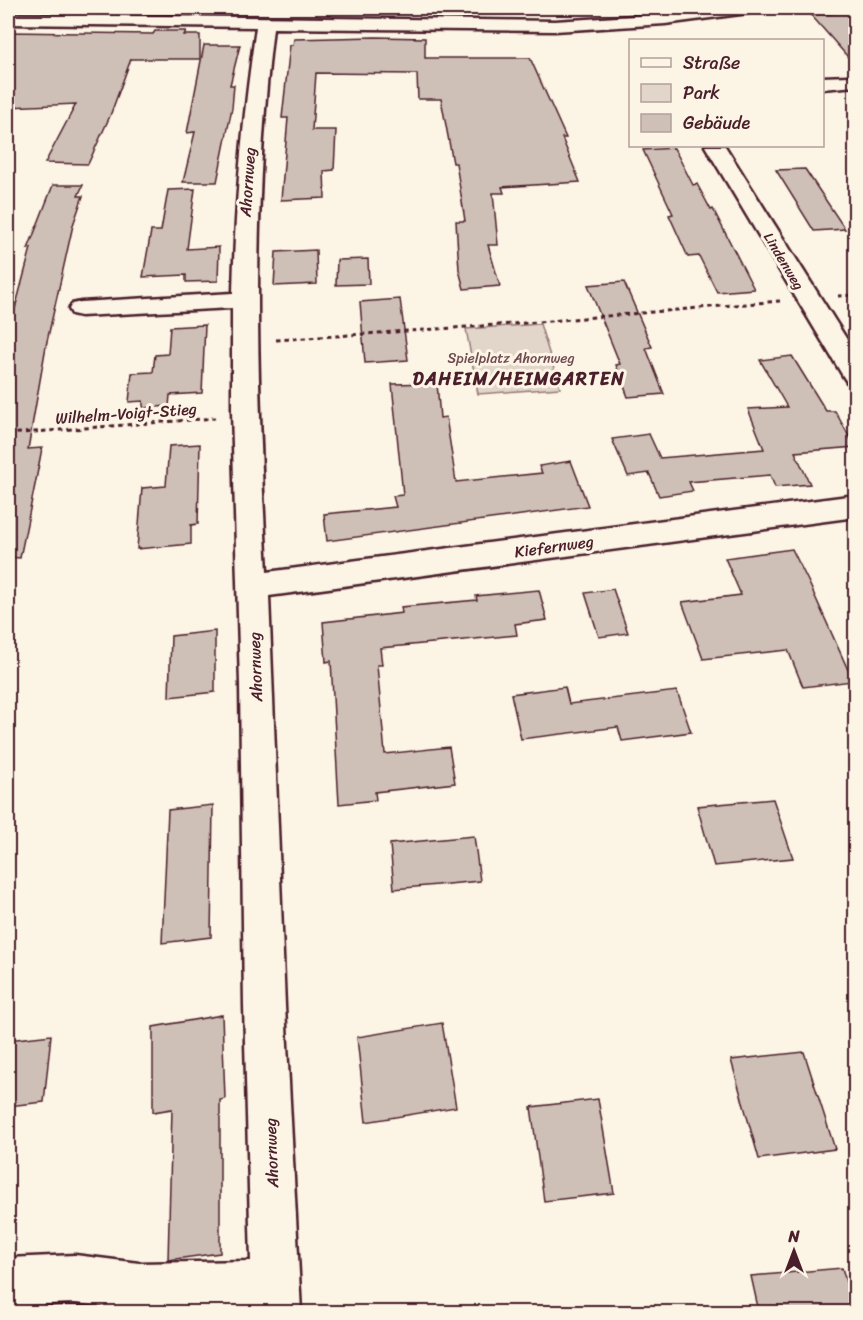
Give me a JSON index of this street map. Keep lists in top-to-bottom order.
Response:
{
  "streets": {
    "street": ["Ahornweg", "Lindenweg", "Kiefernweg"],
    "path": ["Wilhelm-Voigt-Stieg"]
  },
  "crossings": [
    ["Ahornweg", "Wilhelm-Voigt-Stieg"],
    ["Ahornweg", "Kiefernweg"]
  ],
  "districts": ["DAHEIM/HEIMGARTEN"],
  "parks": ["Spielplatz Ahornweg"],
  "legend": ["Straße", "Park", "Gebäude"],
  "north": "top"
}
